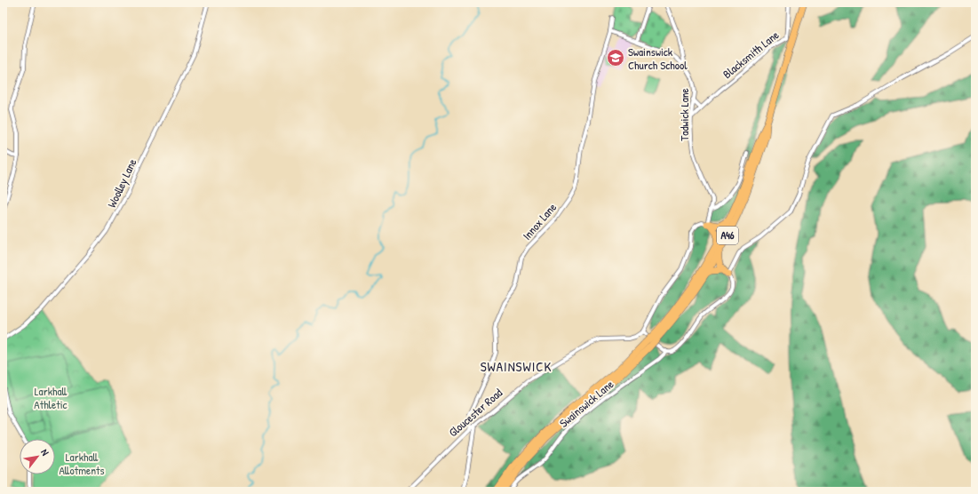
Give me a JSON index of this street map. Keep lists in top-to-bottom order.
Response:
{
  "streets": {
    "highway": ["A46"],
    "street": [
      "Blacksmith Lane",
      "Tadwick Lane",
      "Woolley Lane",
      "Innox Lane",
      "Swainswick Lane",
      "Gloucester Road"
    ]
  },
  "crossings": [
    ["Blacksmith Lane", "Tadwick Lane"],
    ["Tadwick Lane", "Innox Lane"],
    ["Innox Lane", "Gloucester Road"]
  ],
  "districts": ["SWAINSWICK"],
  "parks": ["Larkhall Athletic", "Larkhall Allotments"],
  "places": {
    "school or university": ["Swainswick Church School"]
  },
  "north": "top right"
}
